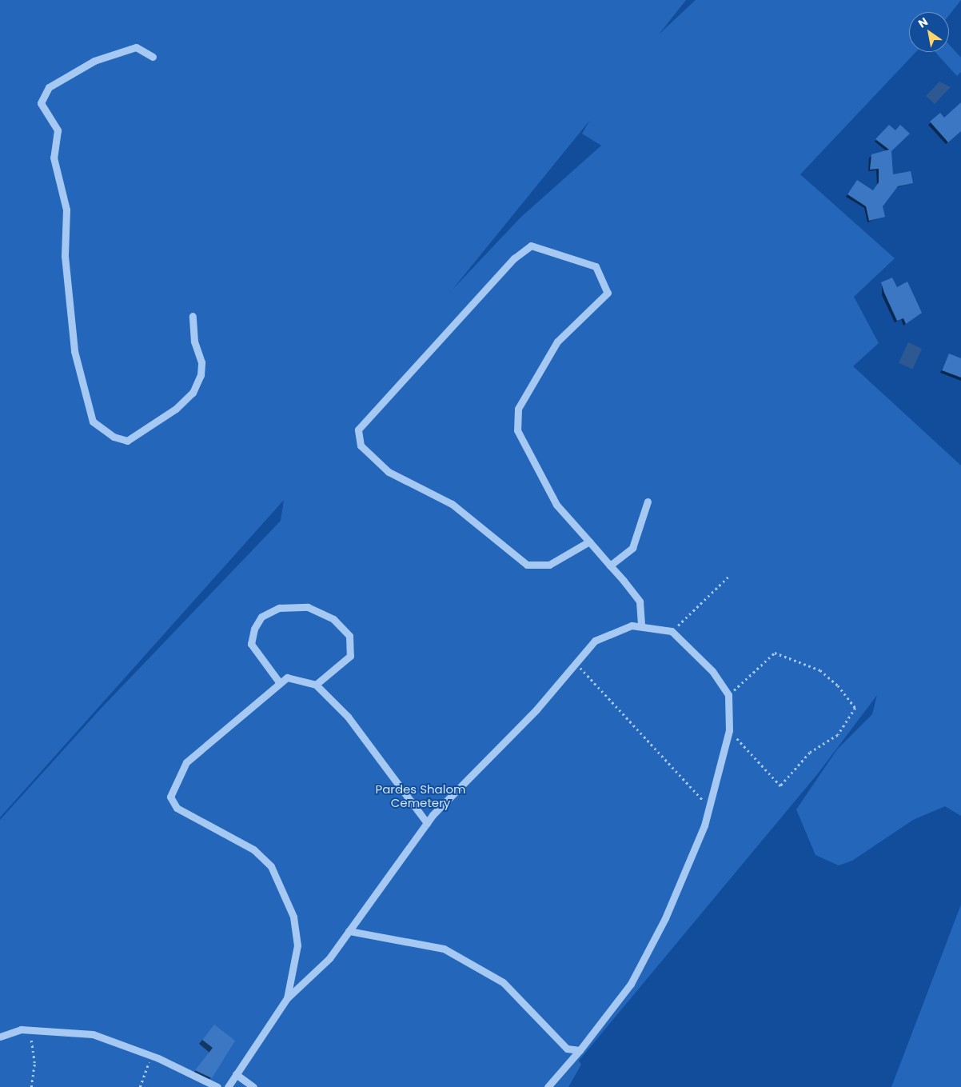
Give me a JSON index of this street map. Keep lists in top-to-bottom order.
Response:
{
  "parks": ["Pardes Shalom Cemetery"],
  "north": "top left"
}
